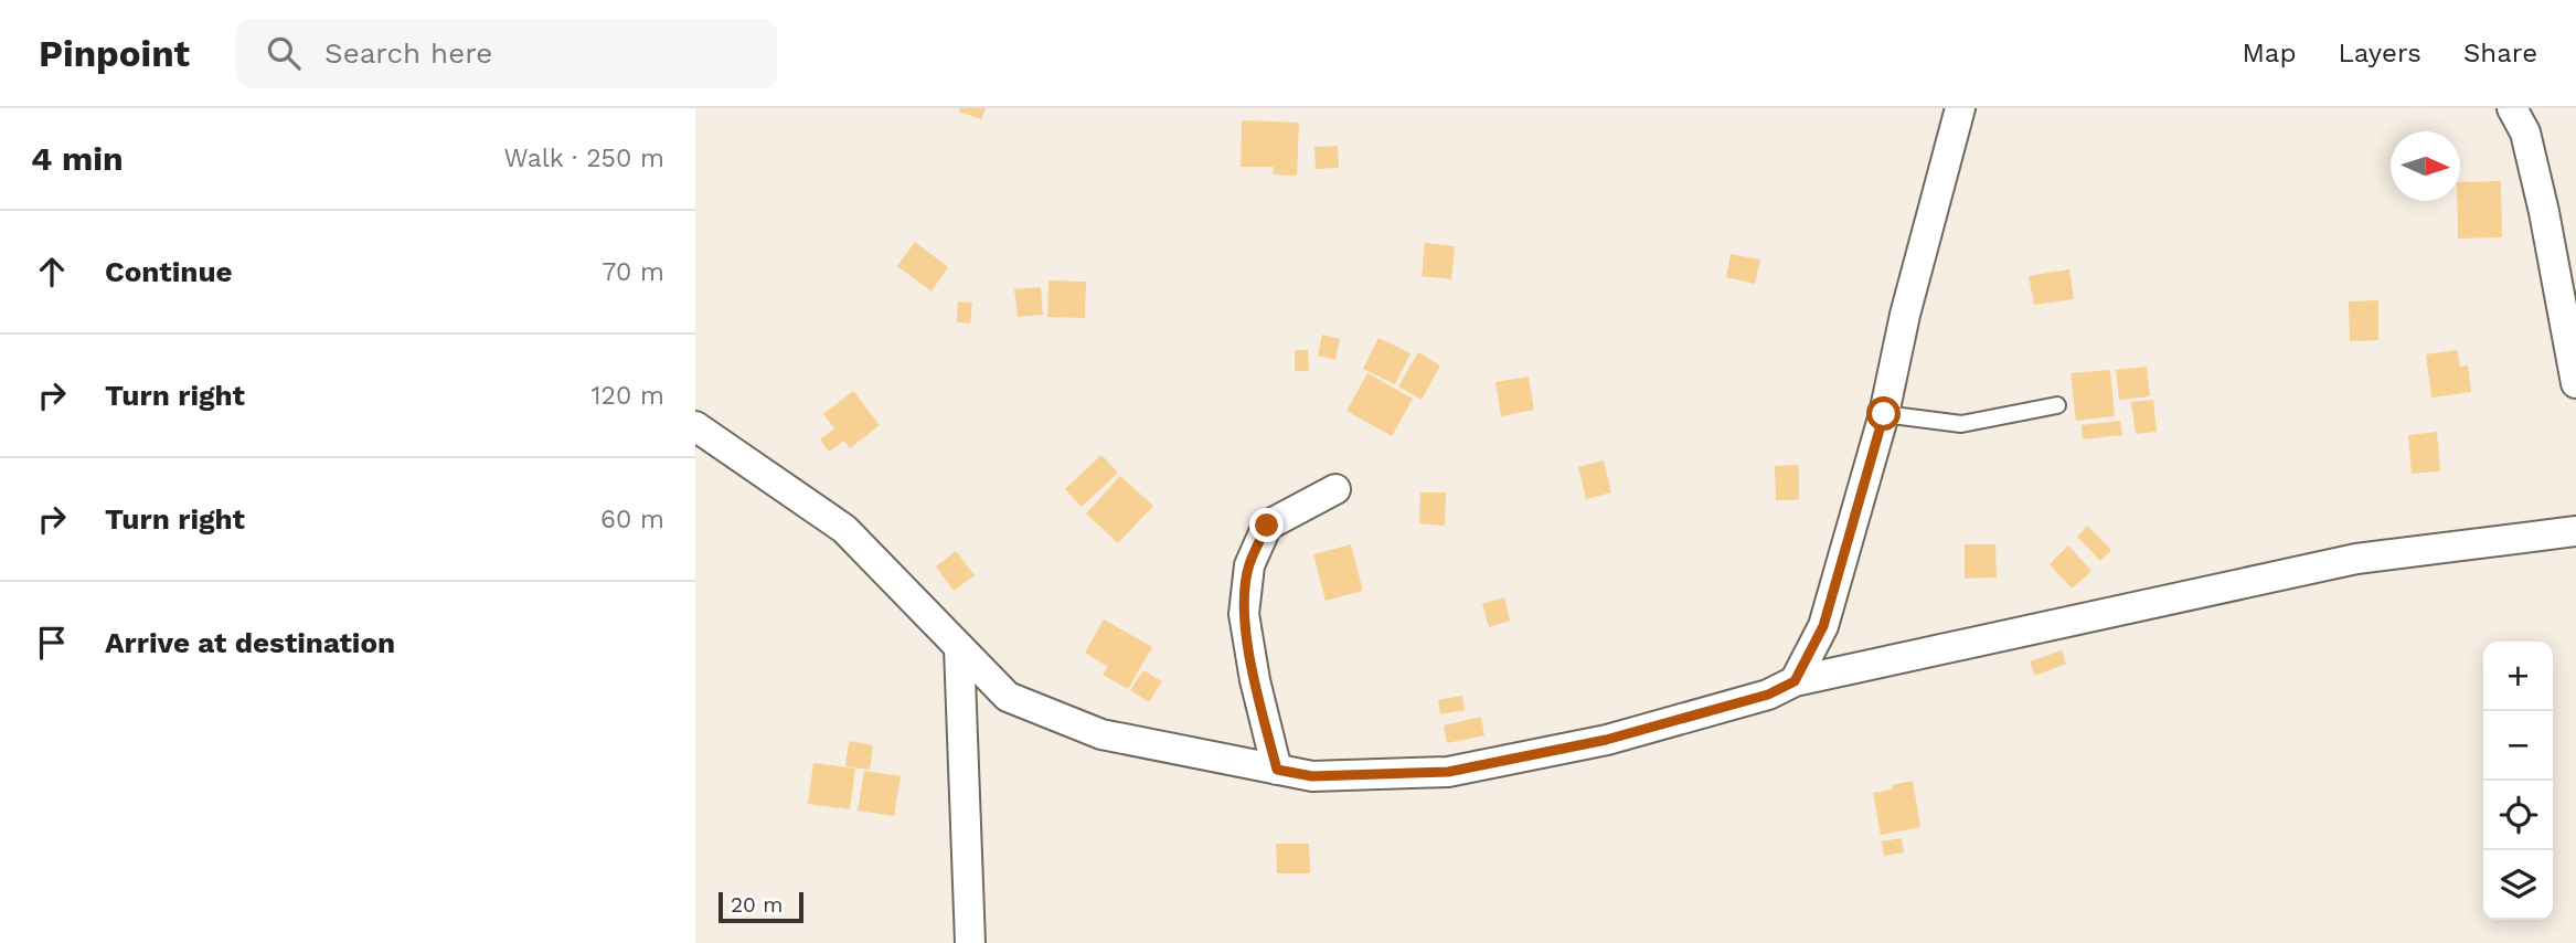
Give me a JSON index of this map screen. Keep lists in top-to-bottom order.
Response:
{
  "scale_bar": "20 m",
  "north": "right",
  "page": {
    "header": "Pinpoint",
    "search": "Search here",
    "nav": ["Map", "Layers", "Share"],
    "heading": ["4 min", "Walk · 250 m"],
    "list": [
      ["Continue", "70 m"],
      ["Turn right", "120 m"],
      ["Turn right", "60 m"],
      "Arrive at destination"
    ],
    "map_buttons": ["+", "−"],
    "scale": "20 m"
  }
}
